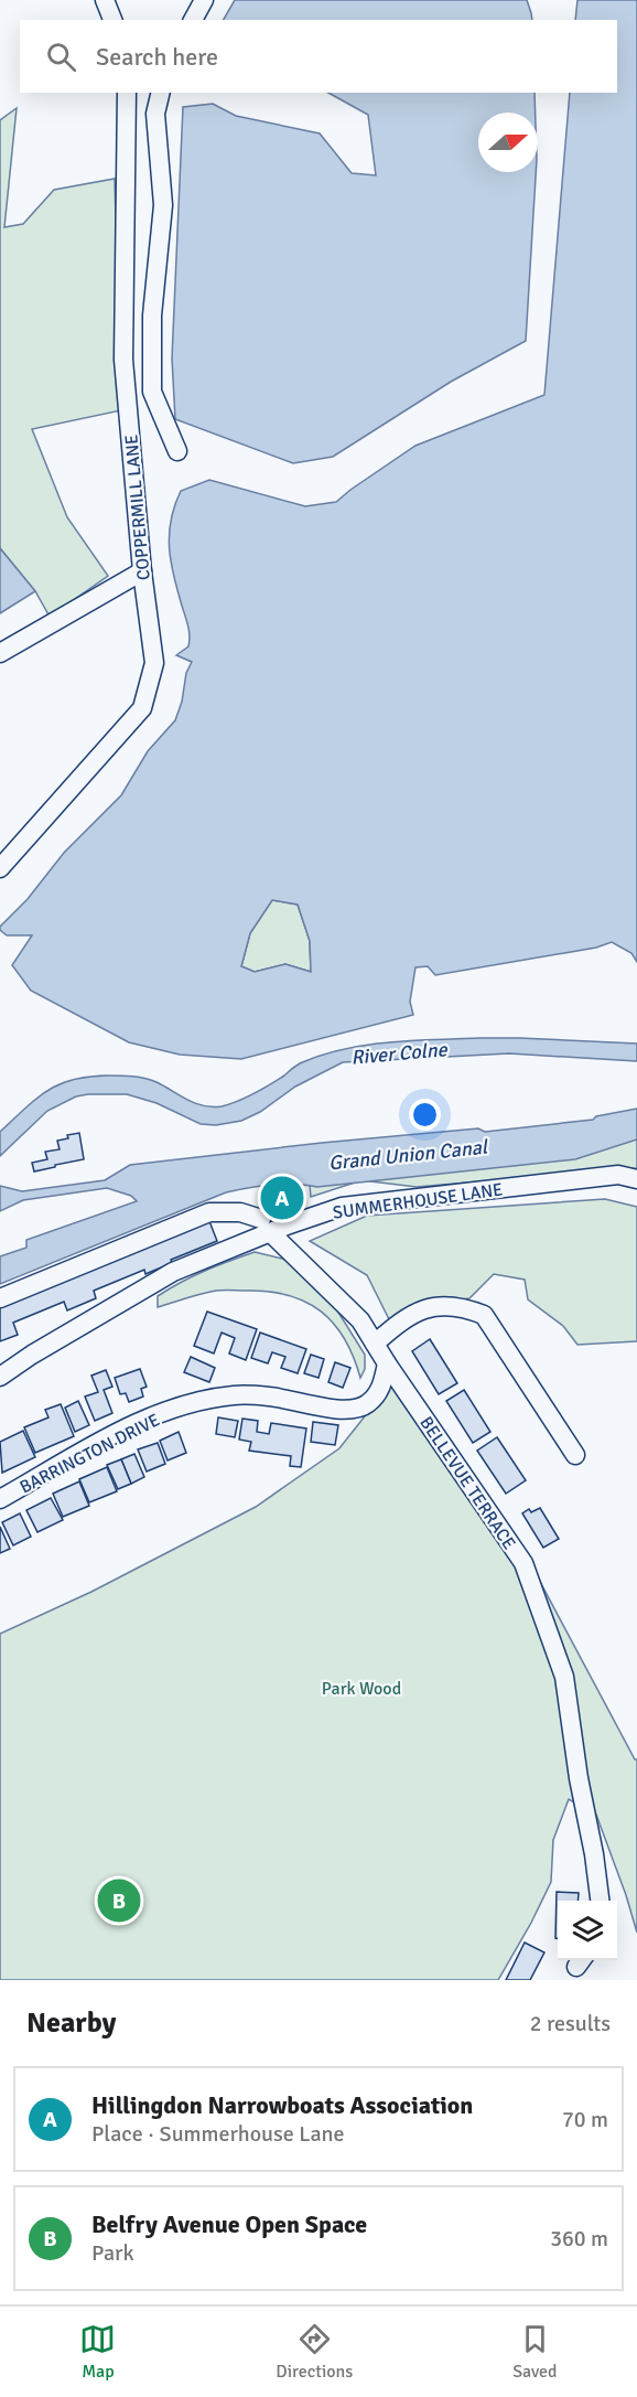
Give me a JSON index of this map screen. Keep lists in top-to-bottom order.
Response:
{
  "streets": {
    "street": [
      "COPPERMILL LANE",
      "SUMMERHOUSE LANE",
      "BARRINGTON DRIVE",
      "BELLEVUE TERRACE"
    ]
  },
  "crossings": [
    ["SUMMERHOUSE LANE", "BELLEVUE TERRACE"],
    ["BARRINGTON DRIVE", "BELLEVUE TERRACE"]
  ],
  "water": ["River Colne", "Grand Union Canal"],
  "parks": ["Park Wood"],
  "north": "right",
  "page": {
    "search": "Search here",
    "pins": ["A", "B"],
    "heading": ["Nearby", "2 results"],
    "list": [
      {
        "mark": "A",
        "name": "Hillingdon Narrowboats Association",
        "note": "Place · Summerhouse Lane",
        "value": "70 m"
      },
      {
        "mark": "B",
        "name": "Belfry Avenue Open Space",
        "note": "Park",
        "value": "360 m"
      }
    ],
    "nav": ["Map", "Directions", "Saved"]
  }
}
